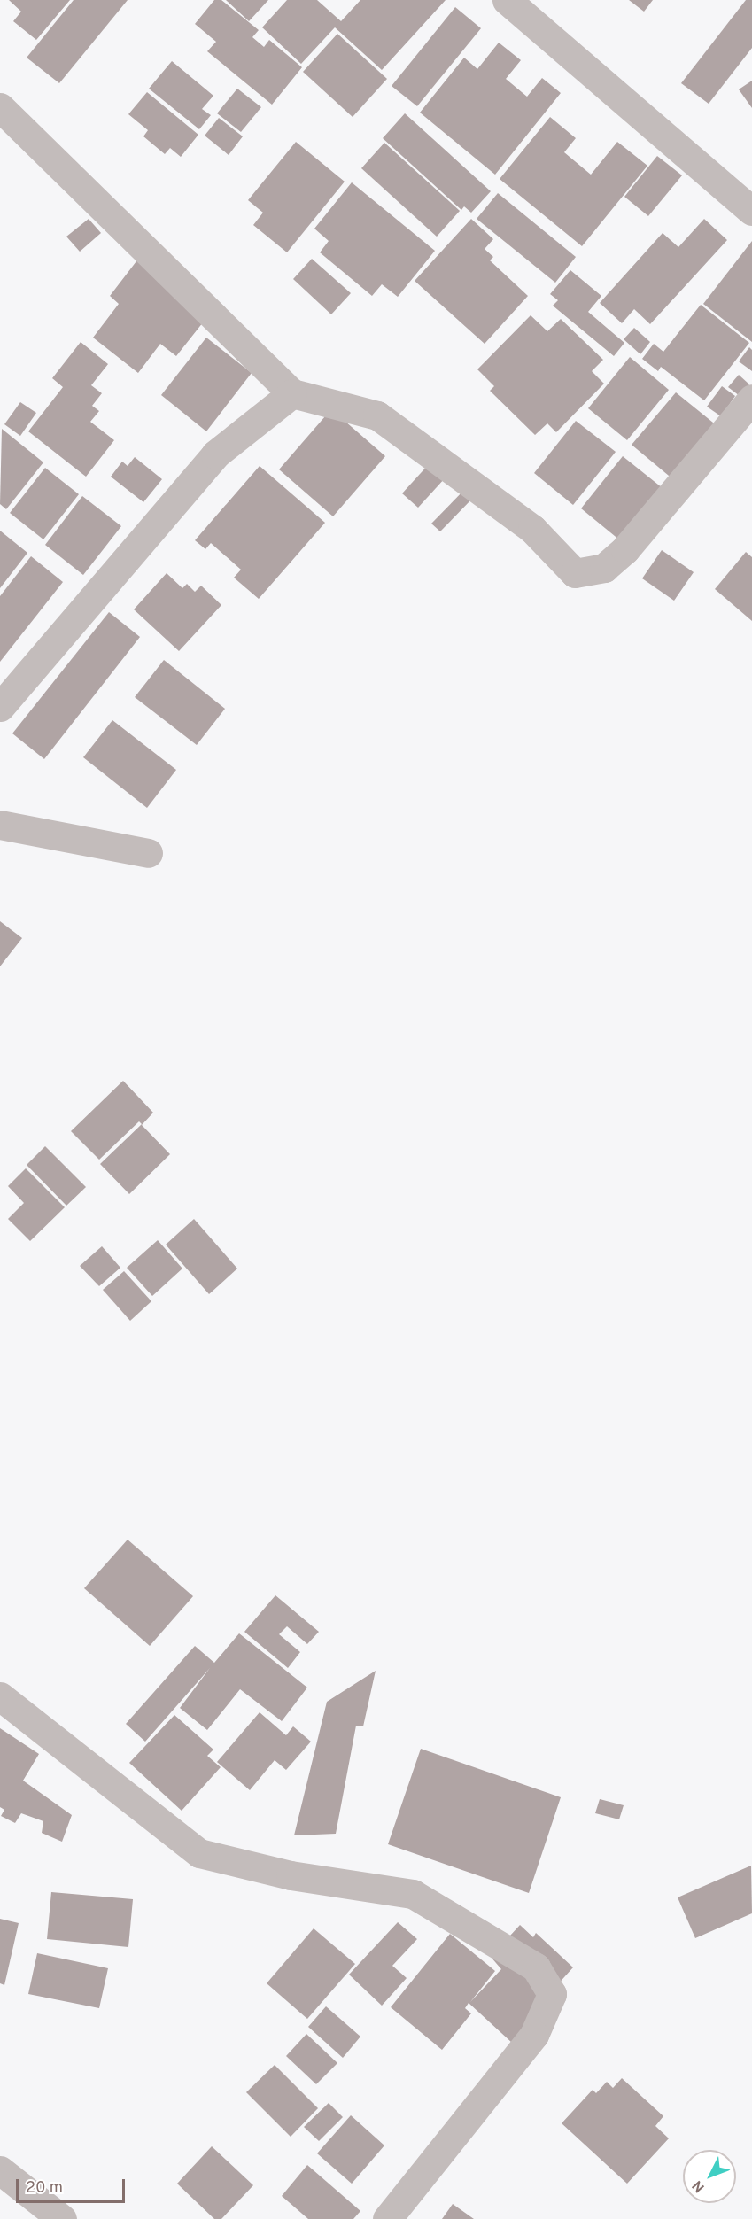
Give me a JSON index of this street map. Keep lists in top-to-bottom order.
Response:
{
  "scale_bar": "20 m",
  "north": "bottom left"
}
